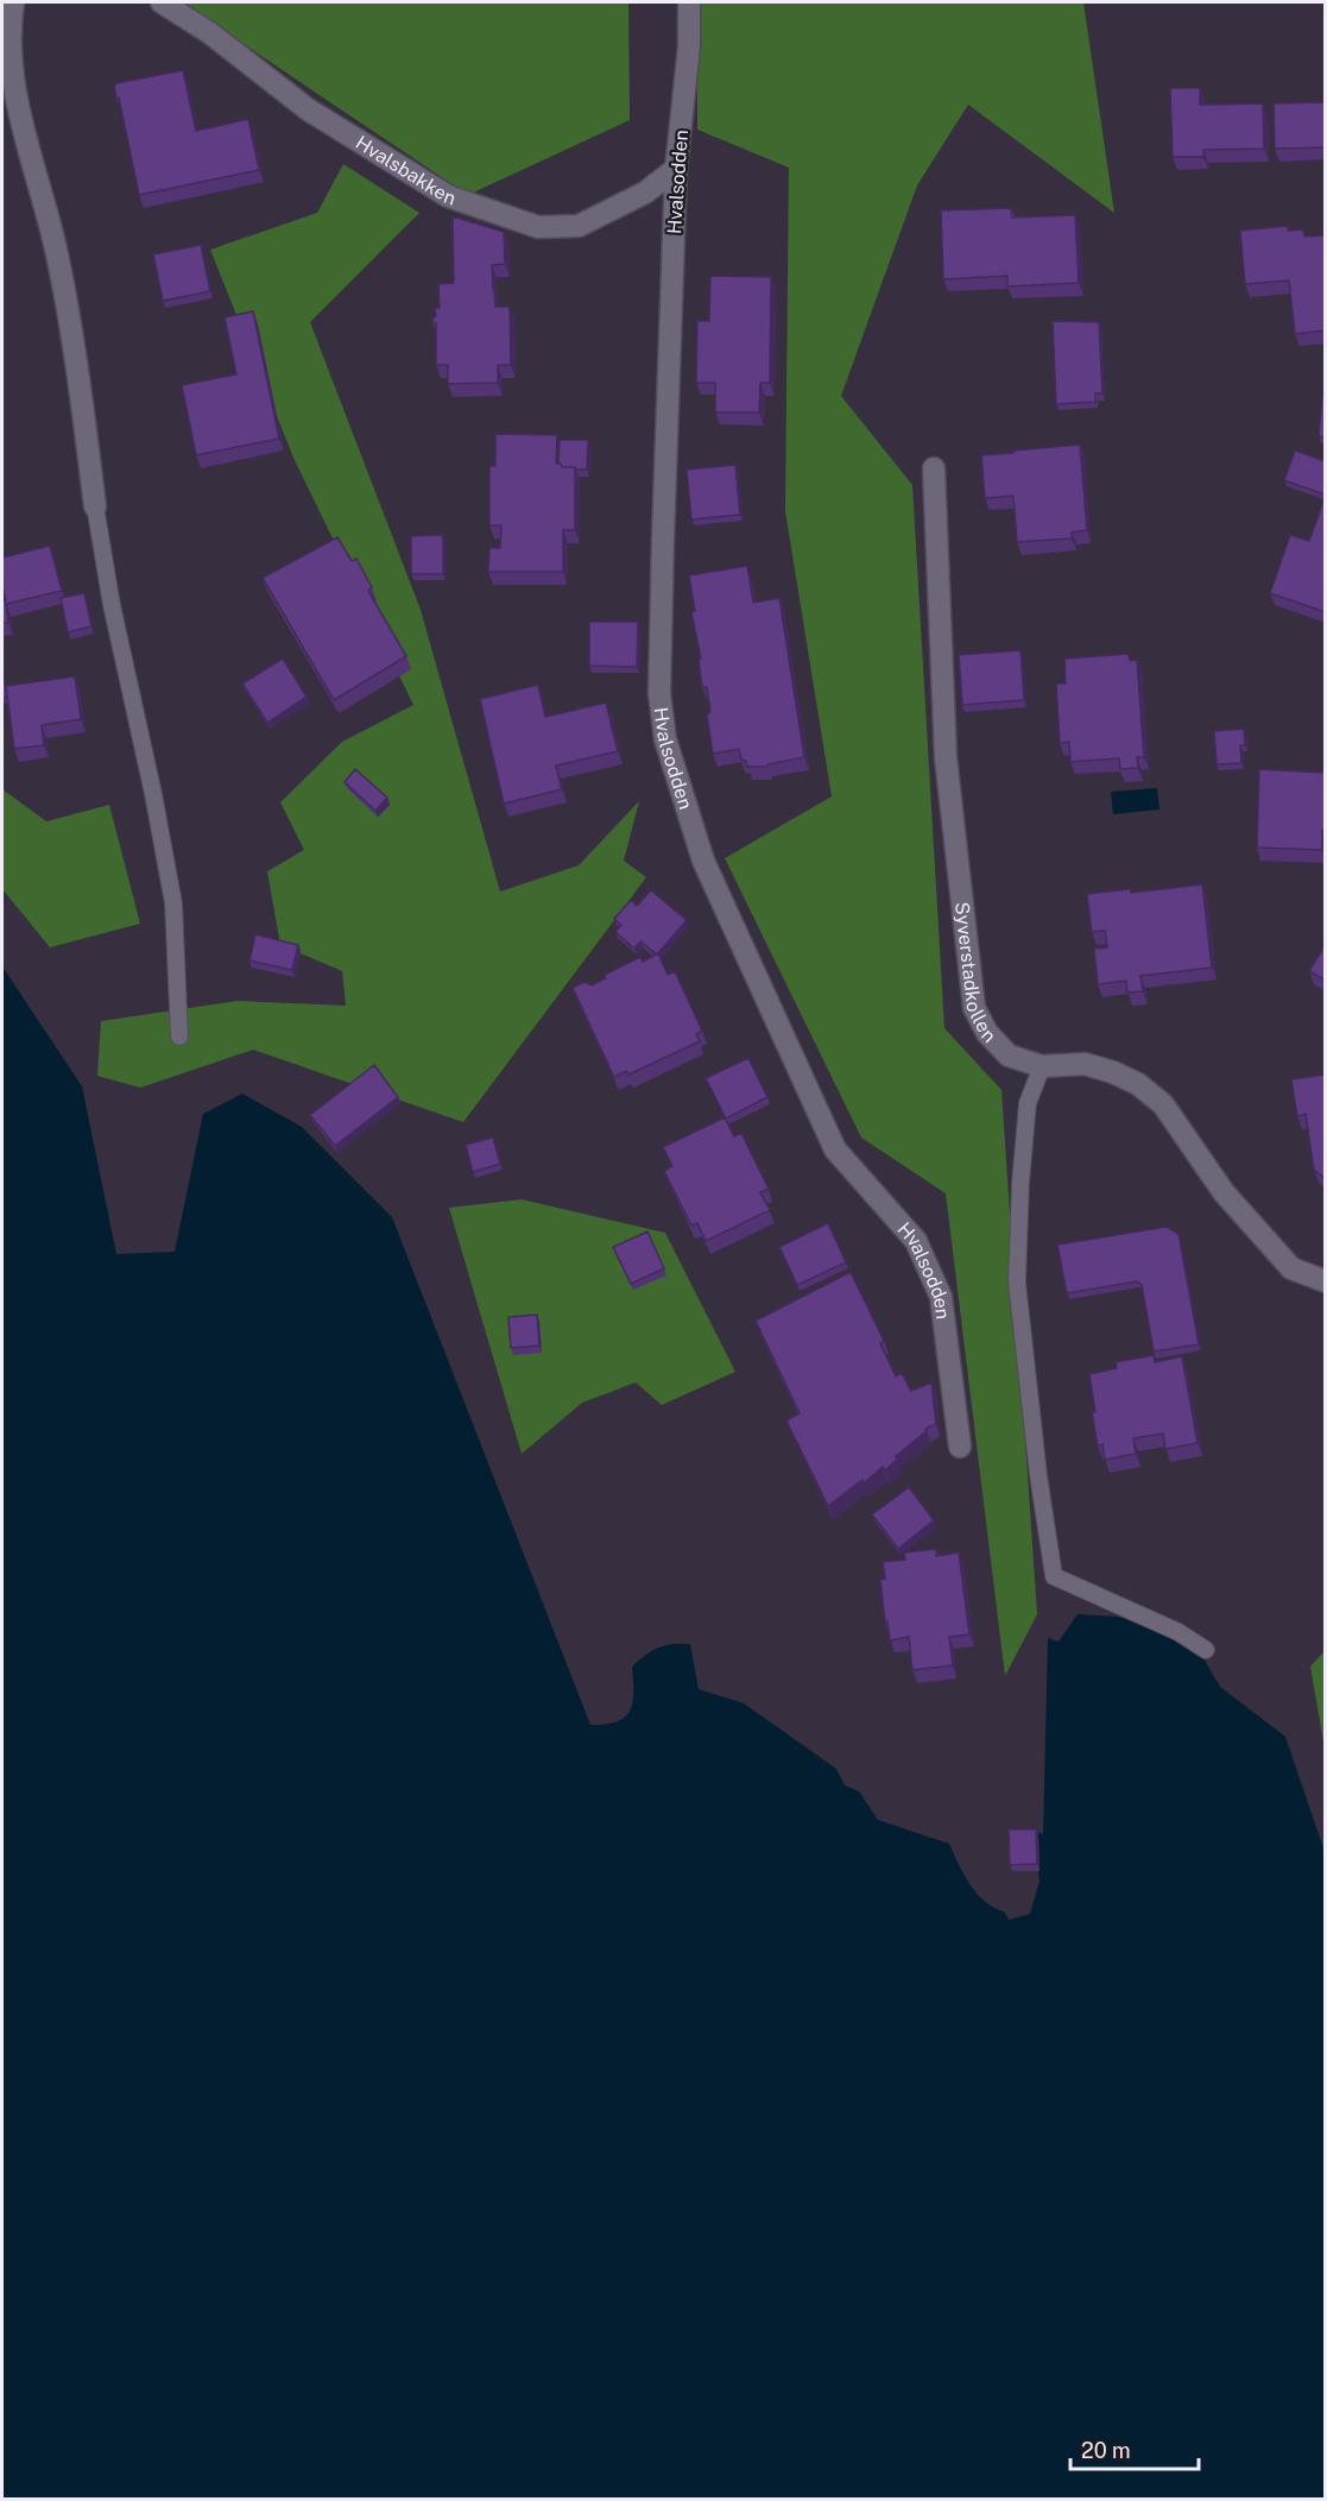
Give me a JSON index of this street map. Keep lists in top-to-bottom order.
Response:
{
  "streets": {
    "street": ["Hvalsbakken", "Hvalsodden", "Syverstadkollen"]
  },
  "crossings": [
    ["Hvalsbakken", "Hvalsodden"]
  ],
  "scale_bar": "20 m"
}
